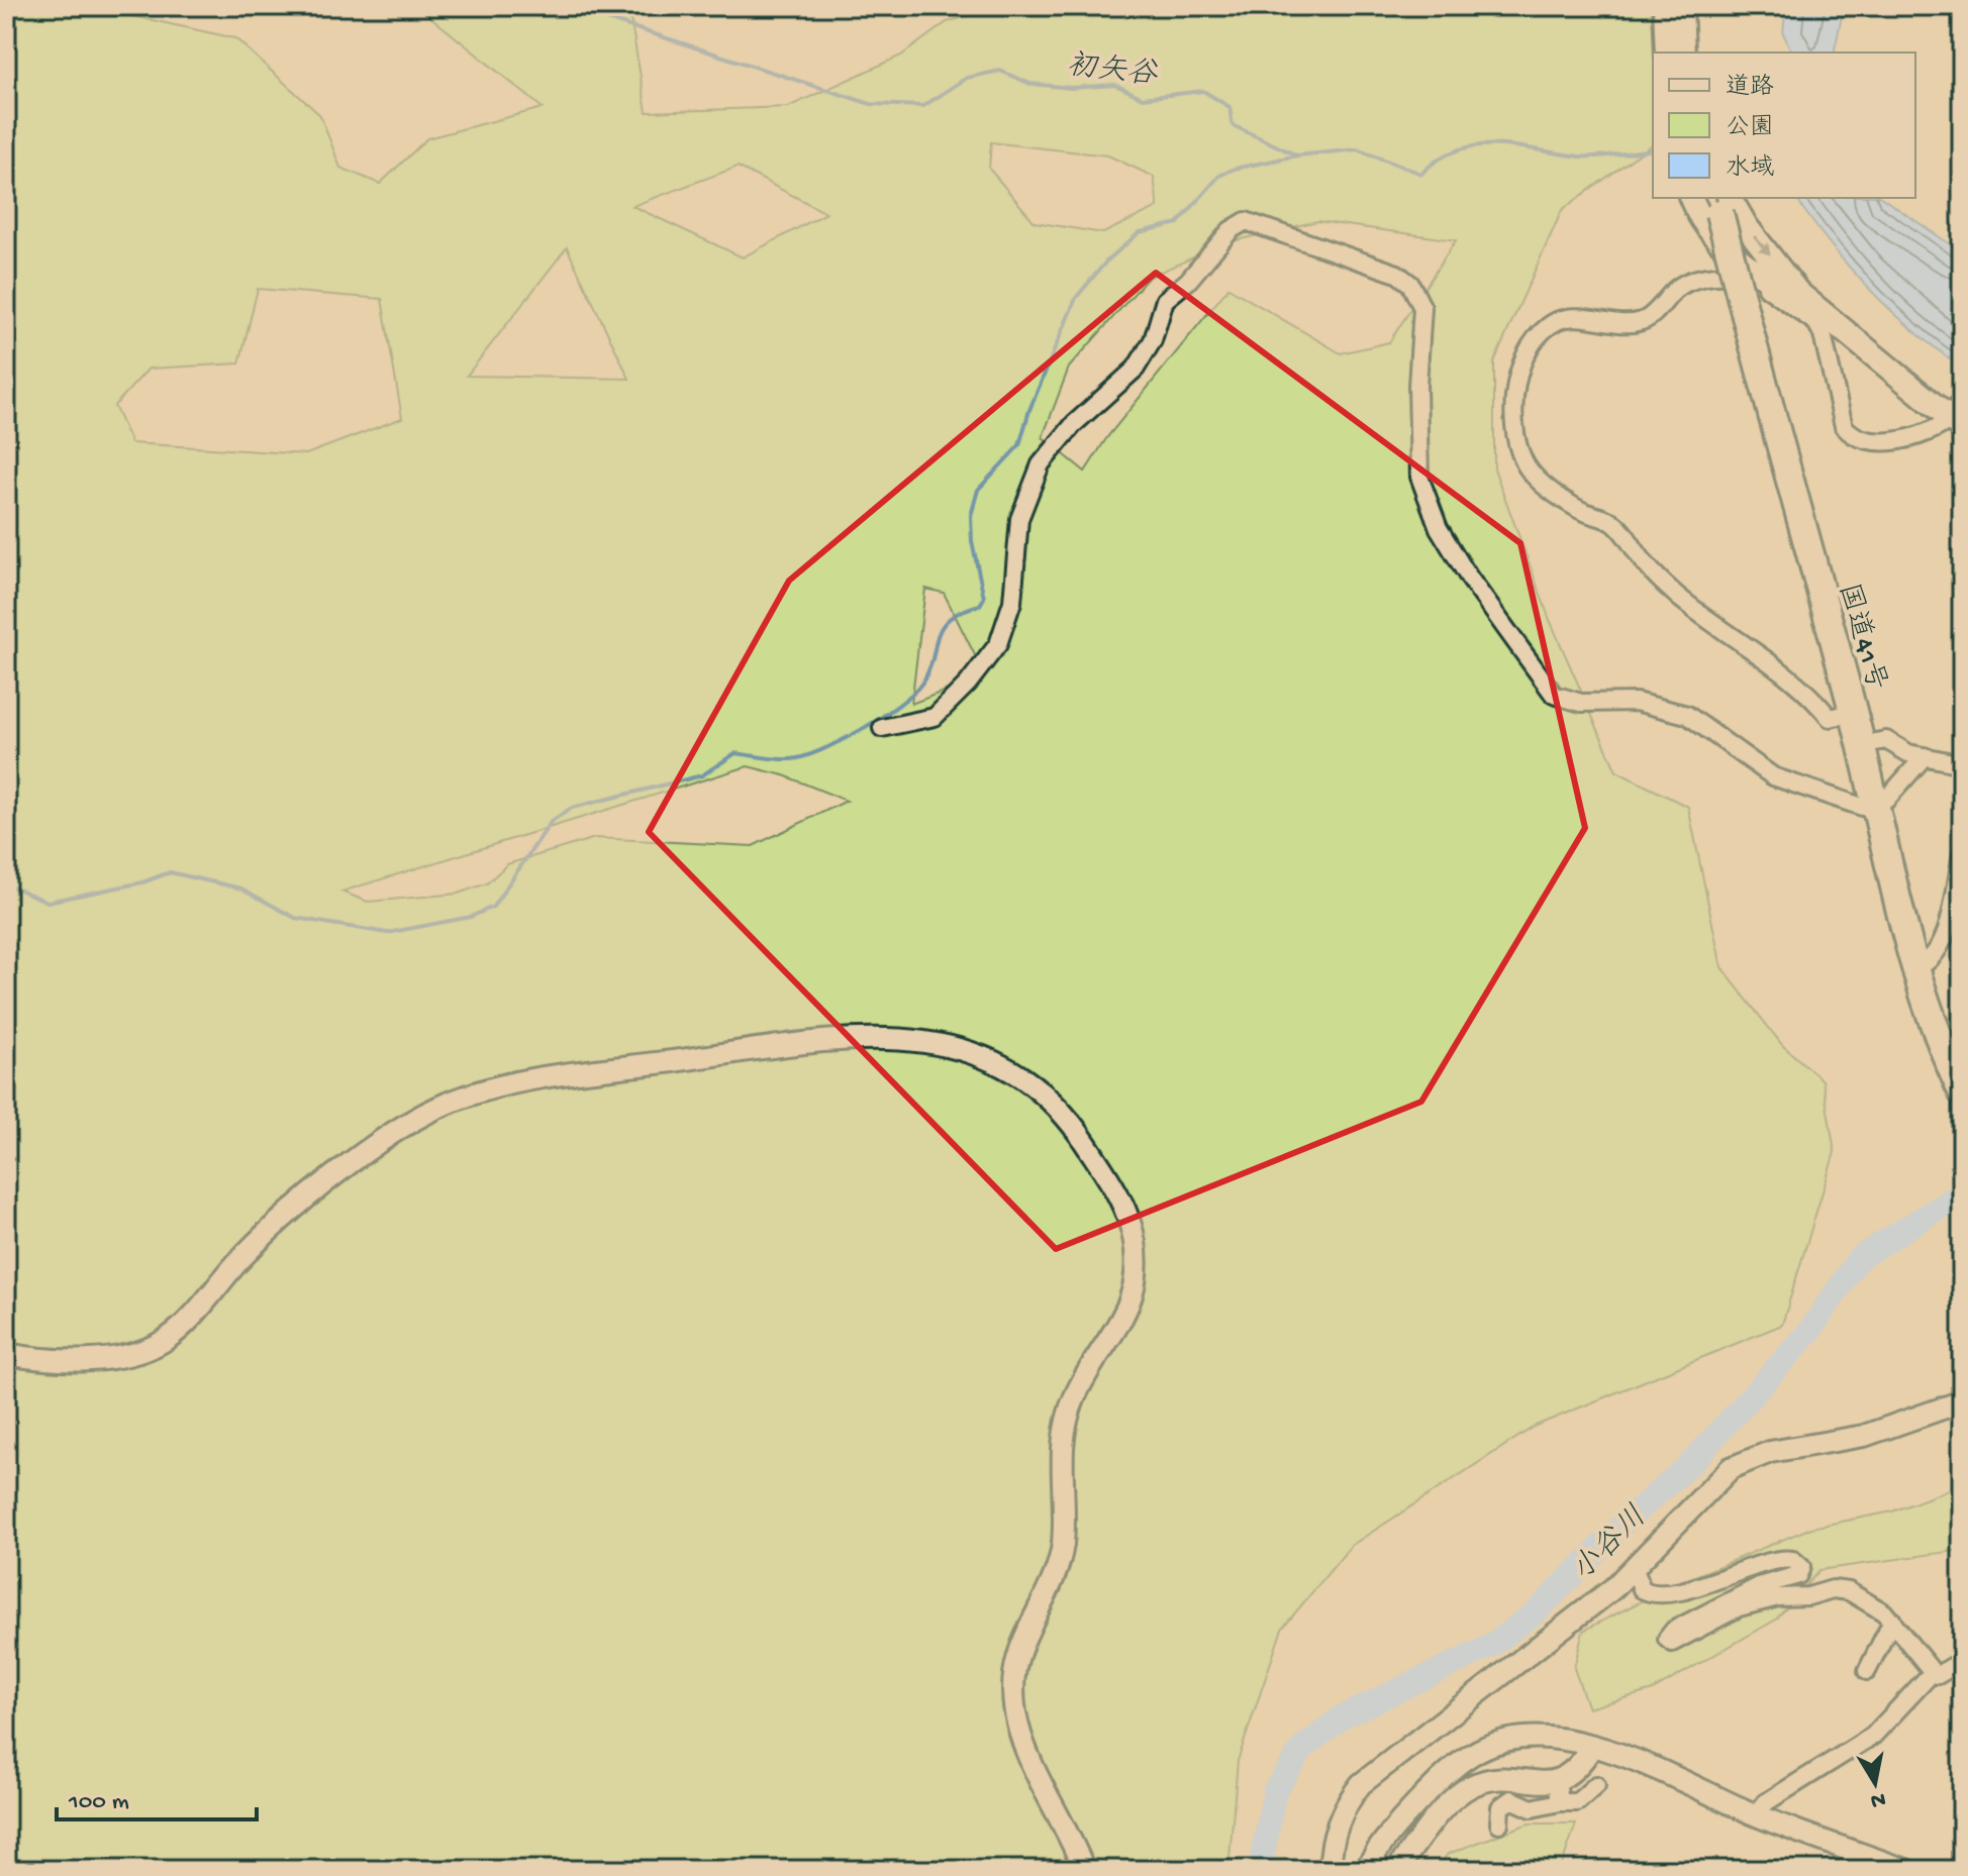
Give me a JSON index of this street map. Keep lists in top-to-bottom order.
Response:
{
  "streets": {
    "highway": ["国道41号"]
  },
  "water": ["初矢谷", "小谷川"],
  "legend": ["道路", "公園", "水域"],
  "scale_bar": "100 m",
  "north": "bottom"
}
